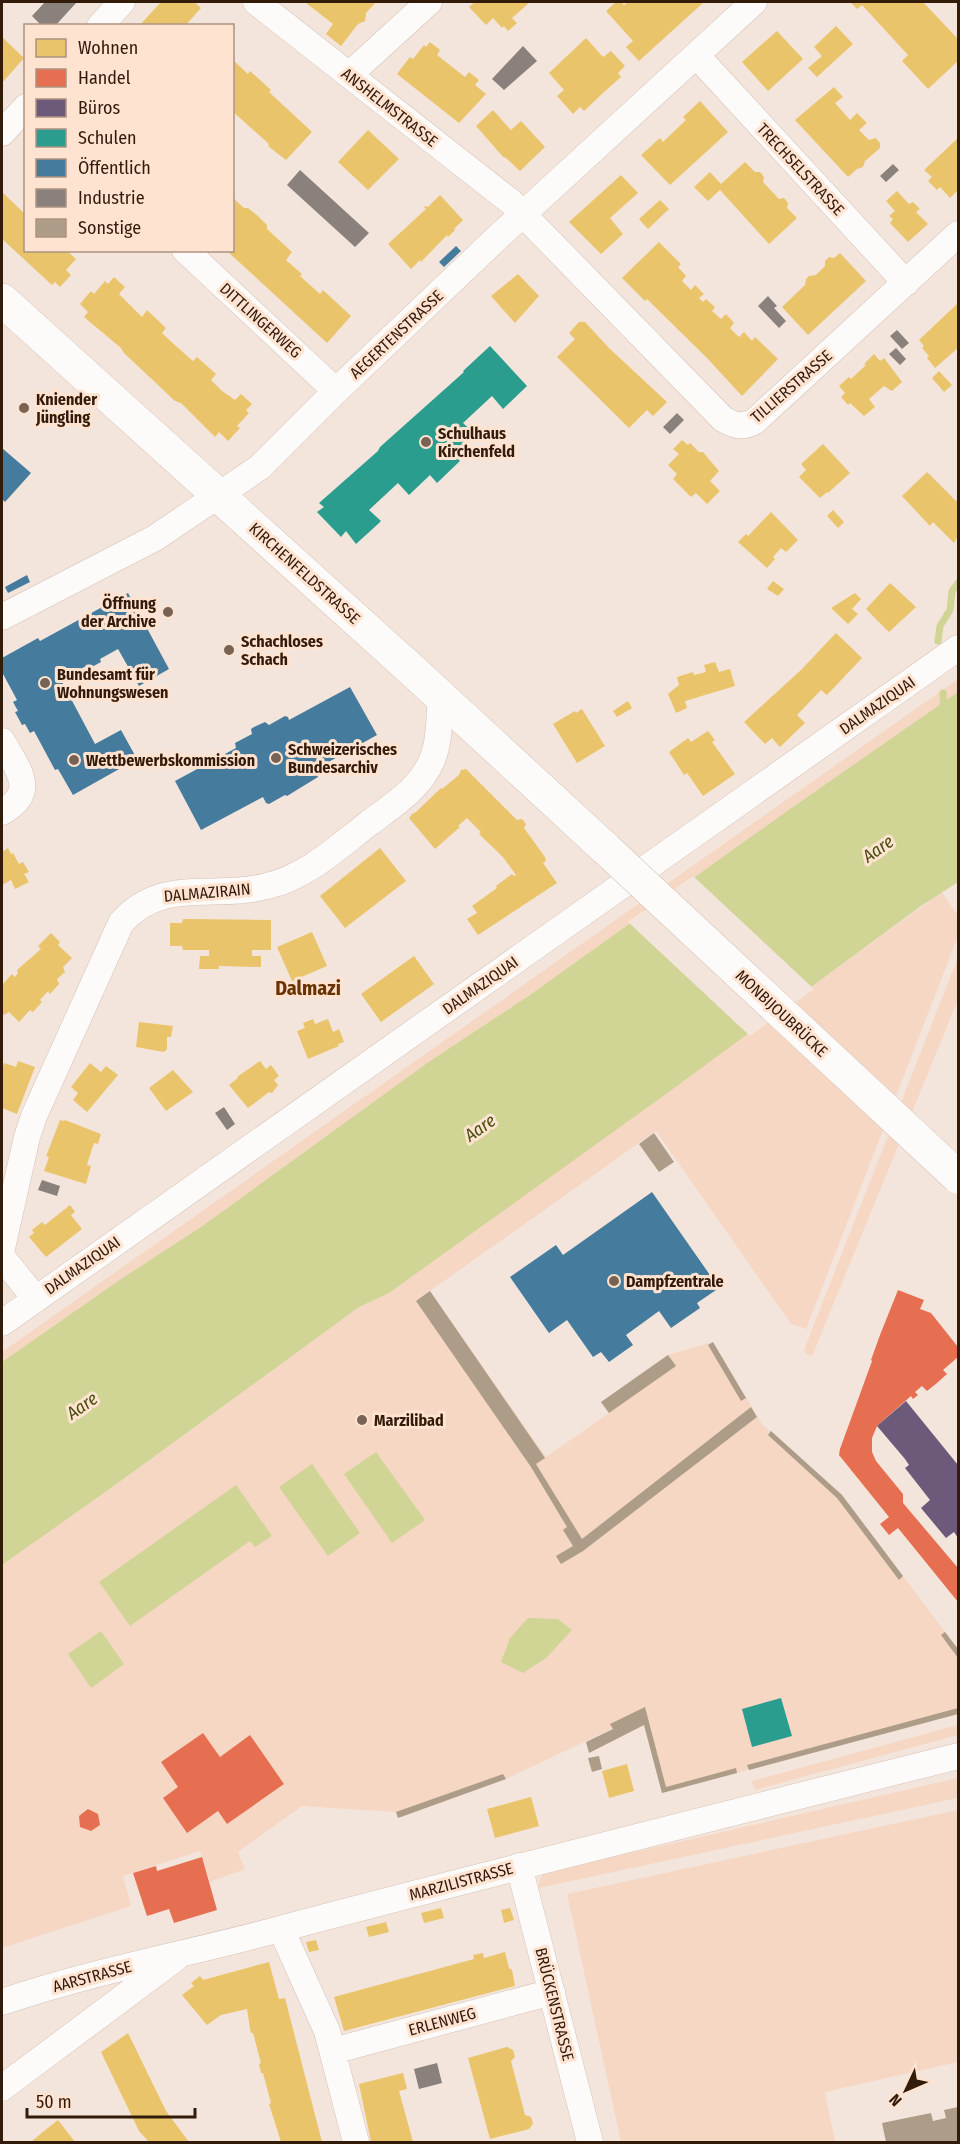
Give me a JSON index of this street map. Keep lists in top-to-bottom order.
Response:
{
  "streets": {
    "main road": ["KIRCHENFELDSTRASSE", "MONBIJOUBRÜCKE"],
    "street": [
      "ANSHELMSTRASSE",
      "TRECHSELSTRASSE",
      "DITTLINGERWEG",
      "AEGERTENSTRASSE",
      "TILLIERSTRASSE",
      "DALMAZIQUAI",
      "DALMAZIRAIN",
      "MARZILISTRASSE",
      "AARSTRASSE",
      "BRÜCKENSTRASSE",
      "ERLENWEG"
    ]
  },
  "crossings": [
    ["ANSHELMSTRASSE", "AEGERTENSTRASSE"],
    ["ANSHELMSTRASSE", "TILLIERSTRASSE"],
    ["TRECHSELSTRASSE", "AEGERTENSTRASSE"],
    ["TRECHSELSTRASSE", "TILLIERSTRASSE"],
    ["DITTLINGERWEG", "AEGERTENSTRASSE"],
    ["AEGERTENSTRASSE", "TILLIERSTRASSE"],
    ["AEGERTENSTRASSE", "KIRCHENFELDSTRASSE"],
    ["KIRCHENFELDSTRASSE", "DALMAZIRAIN"],
    ["KIRCHENFELDSTRASSE", "MONBIJOUBRÜCKE"],
    ["MARZILISTRASSE", "AARSTRASSE"],
    ["MARZILISTRASSE", "BRÜCKENSTRASSE"],
    ["BRÜCKENSTRASSE", "ERLENWEG"]
  ],
  "districts": ["Dalmazi"],
  "water": ["Aare"],
  "places": [
    "Kniender Jüngling",
    "Schulhaus Kirchenfeld",
    "Öffnung der Archive",
    "Schachloses Schach",
    "Bundesamt für Wohnungswesen",
    "Schweizerisches Bundesarchiv",
    "Wettbewerbskommission",
    "Dampfzentrale",
    "Marzilibad"
  ],
  "legend": [
    "Wohnen",
    "Handel",
    "Büros",
    "Schulen",
    "Öffentlich",
    "Industrie",
    "Sonstige"
  ],
  "scale_bar": "50 m",
  "north": "bottom left"
}
